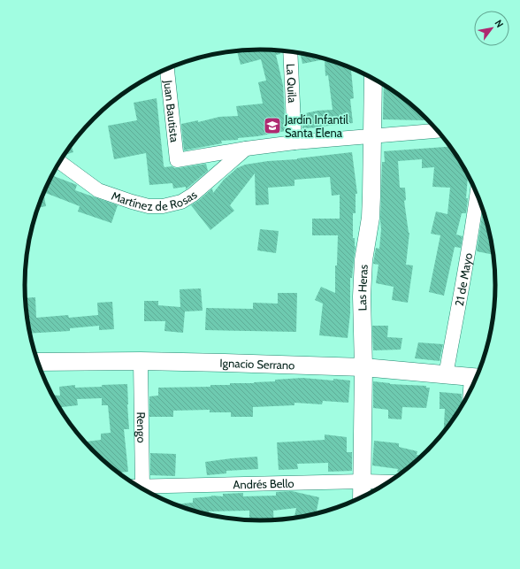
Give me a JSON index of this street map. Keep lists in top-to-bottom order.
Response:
{
  "streets": {
    "street": [
      "La Quila",
      "Juan Bautista",
      "Martínez de Rosas",
      "21 de Mayo",
      "Las Heras",
      "Ignacio Serrano",
      "Rengo",
      "Andrés Bello"
    ]
  },
  "crossings": [
    ["Juan Bautista", "Martínez de Rosas"],
    ["21 de Mayo", "Ignacio Serrano"],
    ["Las Heras", "Ignacio Serrano"],
    ["Las Heras", "Andrés Bello"],
    ["Ignacio Serrano", "Rengo"]
  ],
  "places": {
    "school or university": ["Jardín Infantil Santa Elena"]
  },
  "north": "top right"
}
